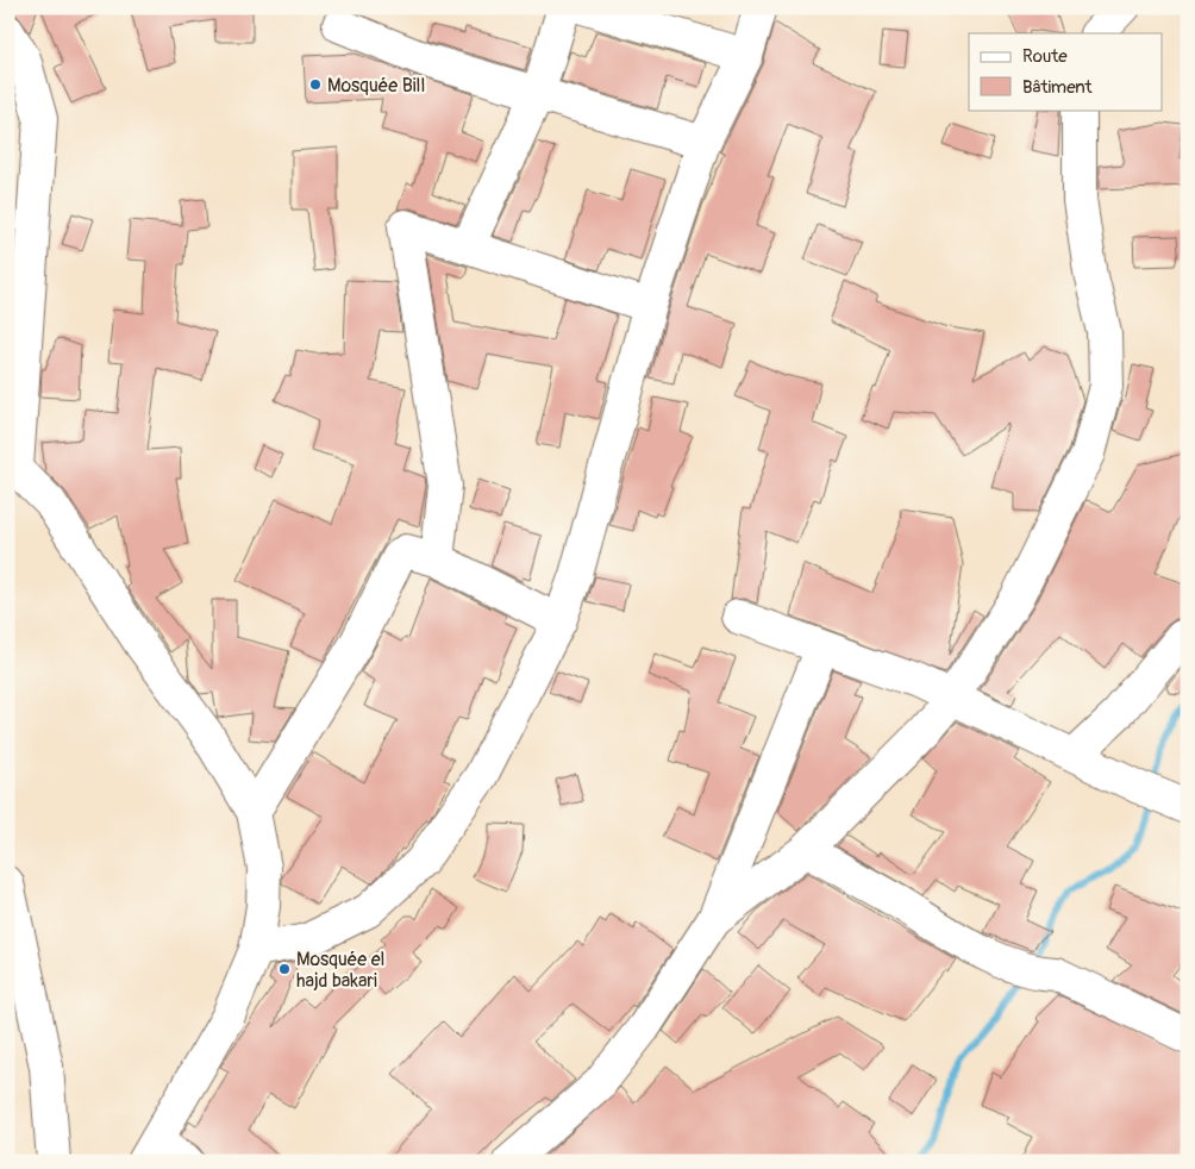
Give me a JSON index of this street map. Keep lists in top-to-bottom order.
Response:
{
  "places": ["Mosquée Bill", "Mosquée el hajd bakari"],
  "legend": ["Route", "Bâtiment"]
}
